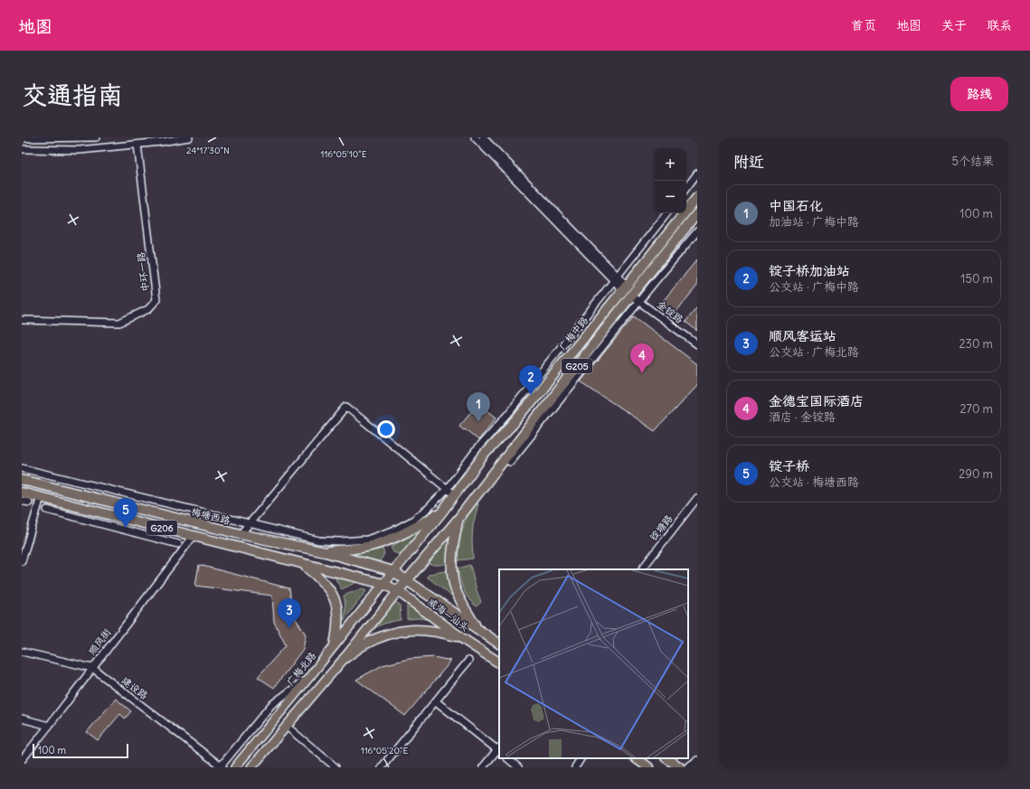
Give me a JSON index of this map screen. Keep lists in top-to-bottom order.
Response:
{
  "streets": {
    "highway": [
      "广梅中路",
      "G205",
      "梅塘西路",
      "G206",
      "威海—汕头"
    ],
    "main road": ["广梅北路"],
    "street": [
      "中环一路",
      "金锭路",
      "锭塘路",
      "顺风街",
      "建设路"
    ]
  },
  "crossings": [
    ["金锭路", "G205"],
    ["广梅中路", "梅塘西路"],
    ["广梅中路", "G206"],
    ["广梅中路", "威海—汕头"],
    ["广梅中路", "广梅北路"],
    ["G205", "威海—汕头"],
    ["梅塘西路", "威海—汕头"],
    ["G206", "威海—汕头"],
    ["G206", "顺风街"],
    ["G206", "广梅北路"],
    ["威海—汕头", "广梅北路"],
    ["顺风街", "建设路"]
  ],
  "scale_bar": "100 m",
  "page": {
    "header": "地图",
    "nav": [
      "首页",
      "地图",
      "关于",
      "联系"
    ],
    "buttons": "路线",
    "title": "交通指南",
    "heading": ["附近", "5个结果"],
    "map_buttons": ["+", "−"],
    "list": [
      {
        "mark": "1",
        "name": "中国石化",
        "note": "加油站 · 广梅中路",
        "value": "100 m"
      },
      {
        "mark": "2",
        "name": "锭子桥加油站",
        "note": "公交站 · 广梅中路",
        "value": "150 m"
      },
      {
        "mark": "3",
        "name": "顺风客运站",
        "note": "公交站 · 广梅北路",
        "value": "230 m"
      },
      {
        "mark": "4",
        "name": "金德宝国际酒店",
        "note": "酒店 · 金锭路",
        "value": "270 m"
      },
      {
        "mark": "5",
        "name": "锭子桥",
        "note": "公交站 · 梅塘西路",
        "value": "290 m"
      }
    ],
    "pins": [
      "4",
      "2",
      "1",
      "5",
      "3"
    ],
    "scale": "100 m"
  },
  "coordinates": ["24°17'30\"N", "116°05'10\"E", "116°05'20\"E"]
}
